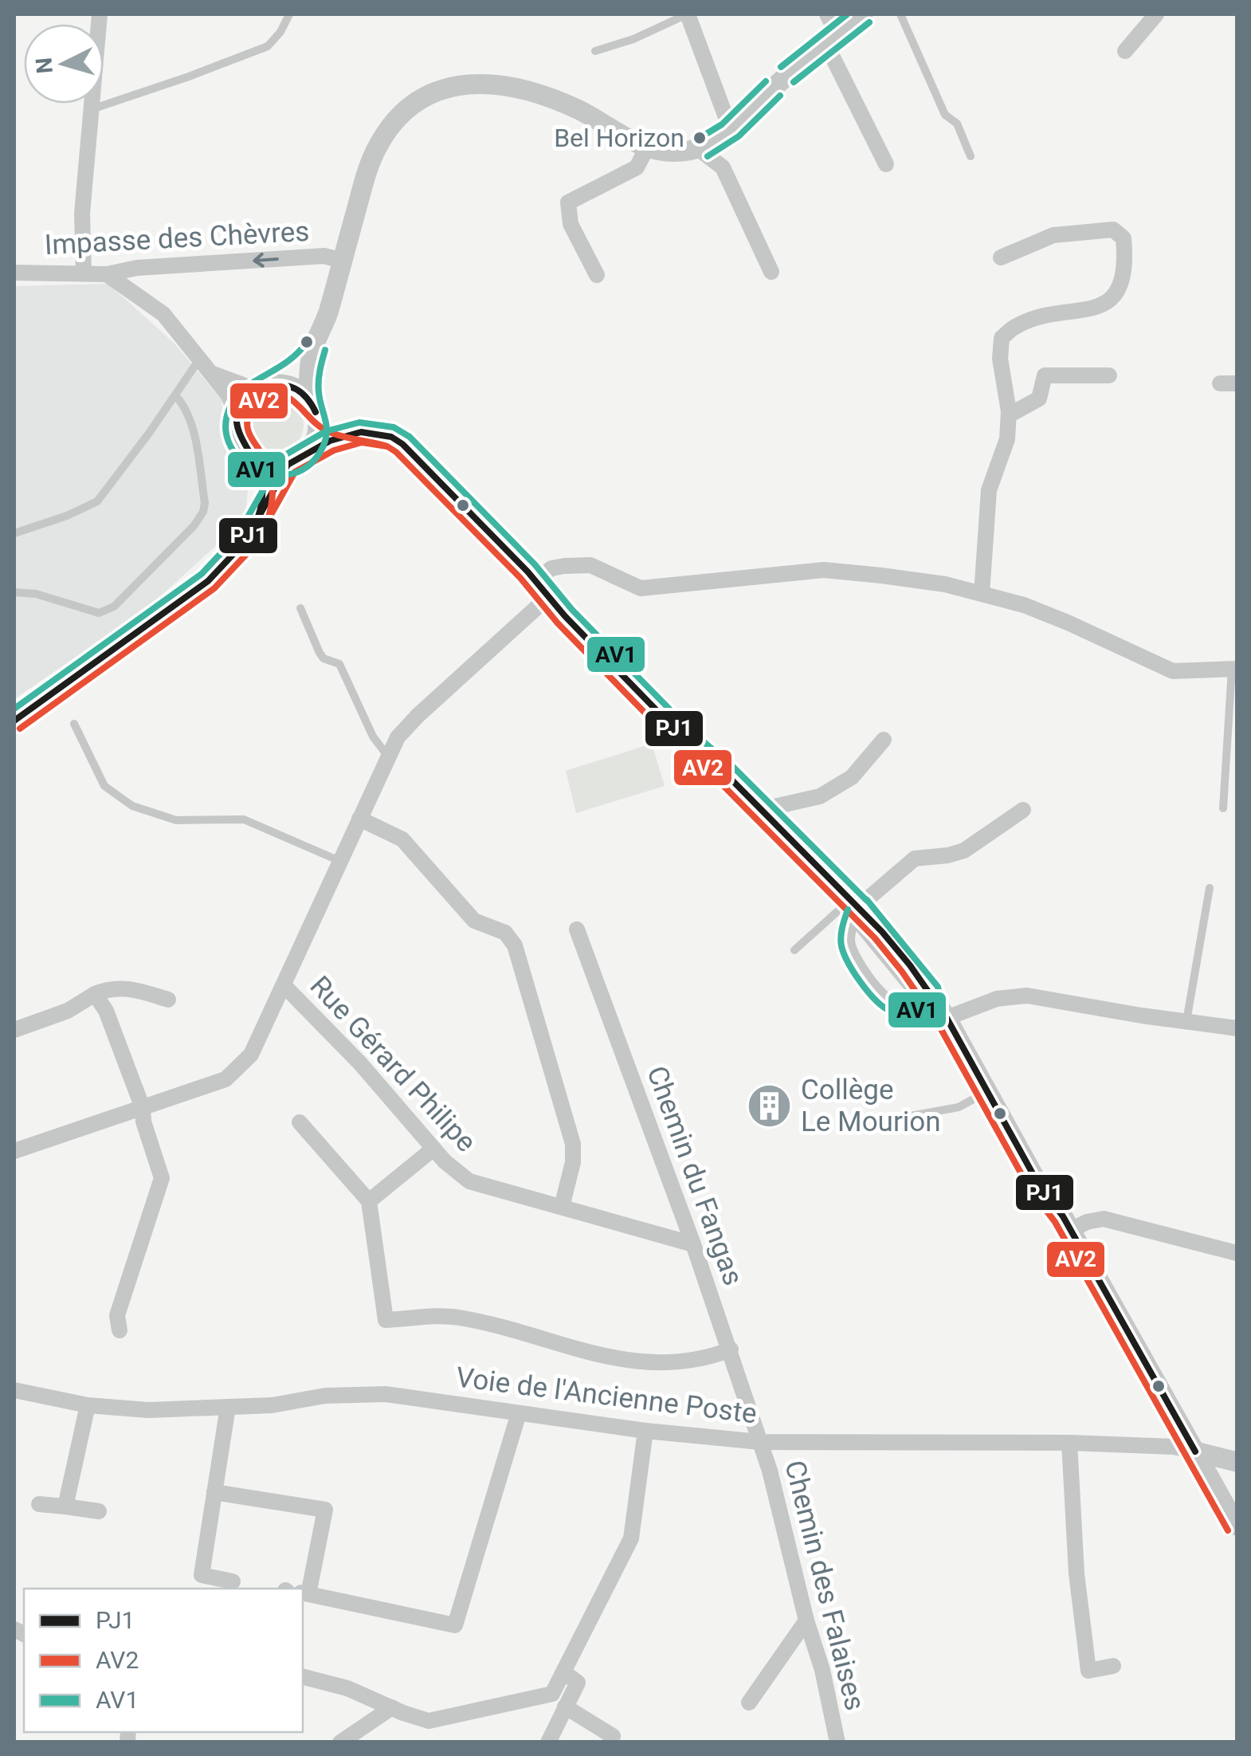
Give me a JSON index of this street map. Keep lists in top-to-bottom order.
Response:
{
  "streets": {
    "street": [
      "Impasse des Chèvres",
      "Rue Gérard Philipe",
      "Chemin du Fangas",
      "Voie de l'Ancienne Poste",
      "Chemin des Falaises"
    ]
  },
  "crossings": [
    ["Rue Gérard Philipe", "Chemin du Fangas"],
    ["Chemin du Fangas", "Voie de l'Ancienne Poste"],
    ["Chemin du Fangas", "Chemin des Falaises"],
    ["Voie de l'Ancienne Poste", "Chemin des Falaises"]
  ],
  "one_way": ["Impasse des Chèvres"],
  "places": {
    "other": ["Bel Horizon"],
    "building": ["Collège Le Mourion"]
  },
  "lines": ["transit line AV1", "transit line PJ1", "transit line AV2"],
  "legend": ["PJ1", "AV2", "AV1"],
  "north": "left"
}
